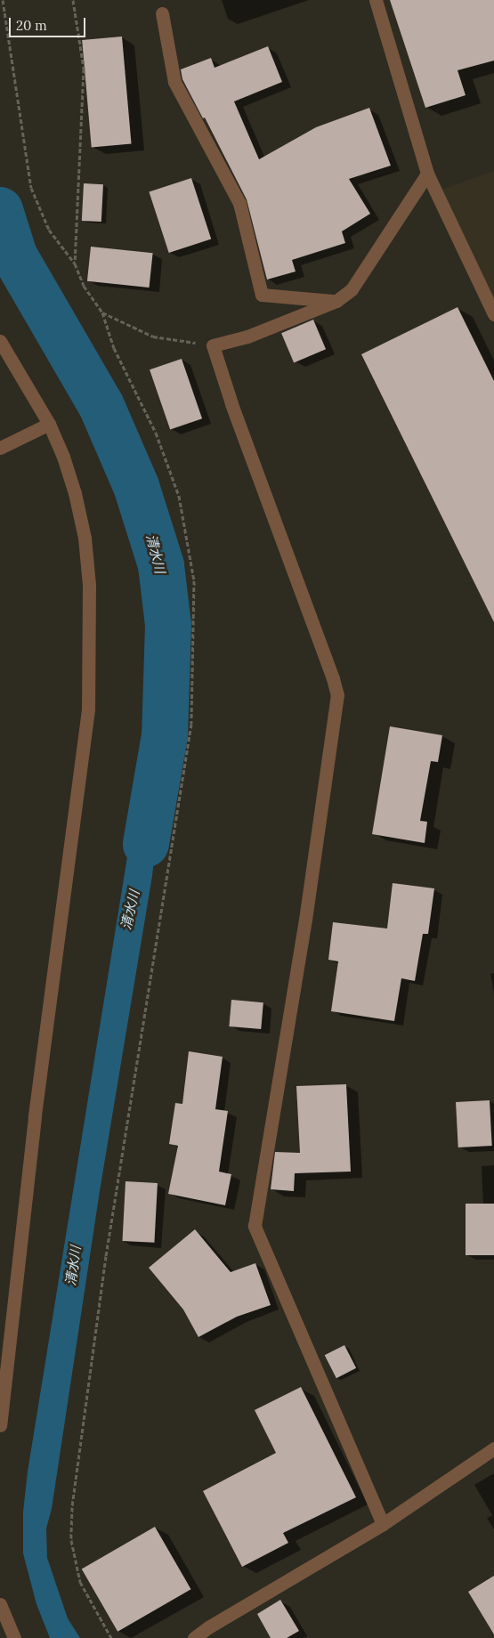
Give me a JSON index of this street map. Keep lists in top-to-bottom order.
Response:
{
  "water": ["清水川"],
  "scale_bar": "20 m"
}
